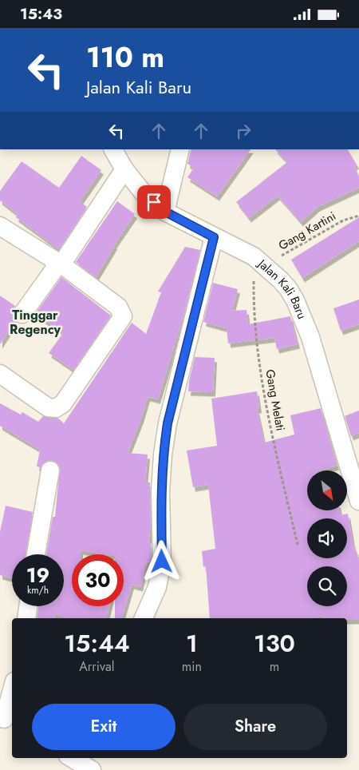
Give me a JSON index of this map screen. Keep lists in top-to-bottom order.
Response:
{
  "streets": {
    "street": ["Jalan Kali Baru"],
    "path": ["Gang Kartini", "Gang Melati"]
  },
  "crossings": [
    ["Gang Kartini", "Jalan Kali Baru"],
    ["Gang Kartini", "Gang Melati"],
    ["Jalan Kali Baru", "Gang Melati"]
  ],
  "districts": ["Tinggar Regency"],
  "north": "bottom right",
  "page": {
    "status": "15:43",
    "turn": ["110 m", "Jalan Kali Baru"],
    "speed": "19 km/h",
    "limit": "30",
    "eta": [
      "15:44",
      "Arrival",
      "1",
      "min",
      "130",
      "m"
    ],
    "buttons": ["Exit", "Share"]
  }
}
